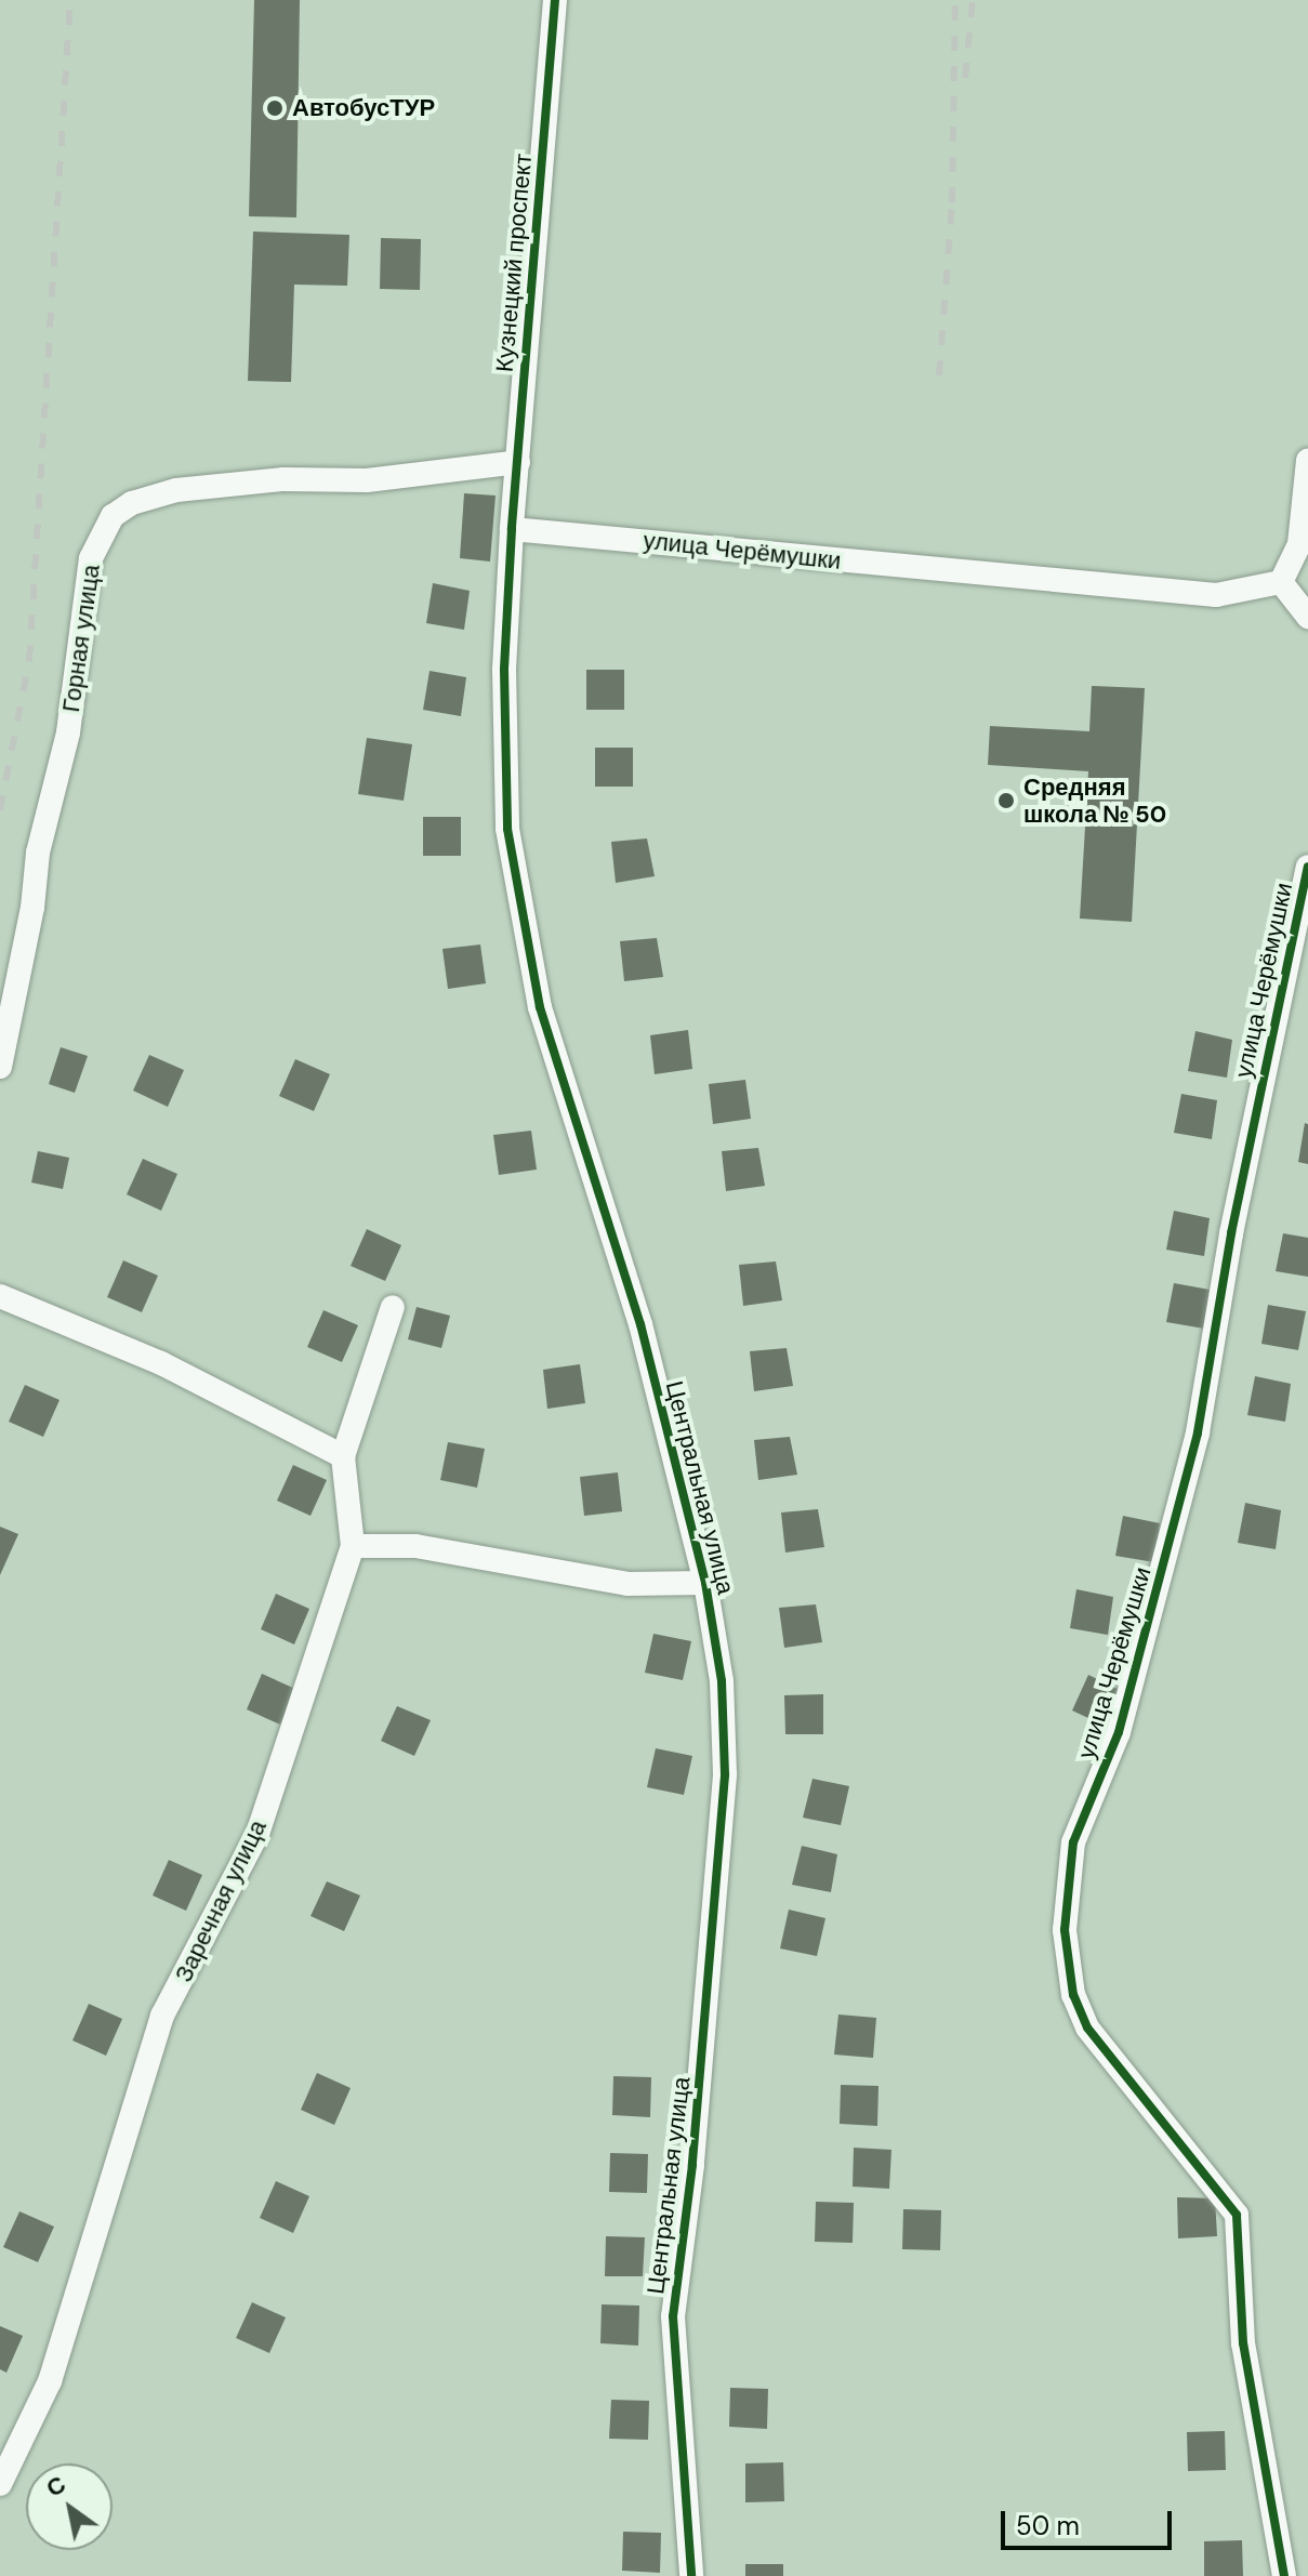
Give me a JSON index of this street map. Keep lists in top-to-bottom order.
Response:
{
  "streets": {
    "street": [
      "Кузнецкий проспект",
      "улица Черёмушки",
      "Горная улица",
      "Центральная улица",
      "Заречная улица"
    ]
  },
  "crossings": [
    ["Кузнецкий проспект", "улица Черёмушки"],
    ["Кузнецкий проспект", "Горная улица"],
    ["Кузнецкий проспект", "Центральная улица"],
    ["улица Черёмушки", "Центральная улица"]
  ],
  "places": ["АвтобусТУР", "Средняя школа № 50"],
  "scale_bar": "50 m",
  "north": "top left"
}
